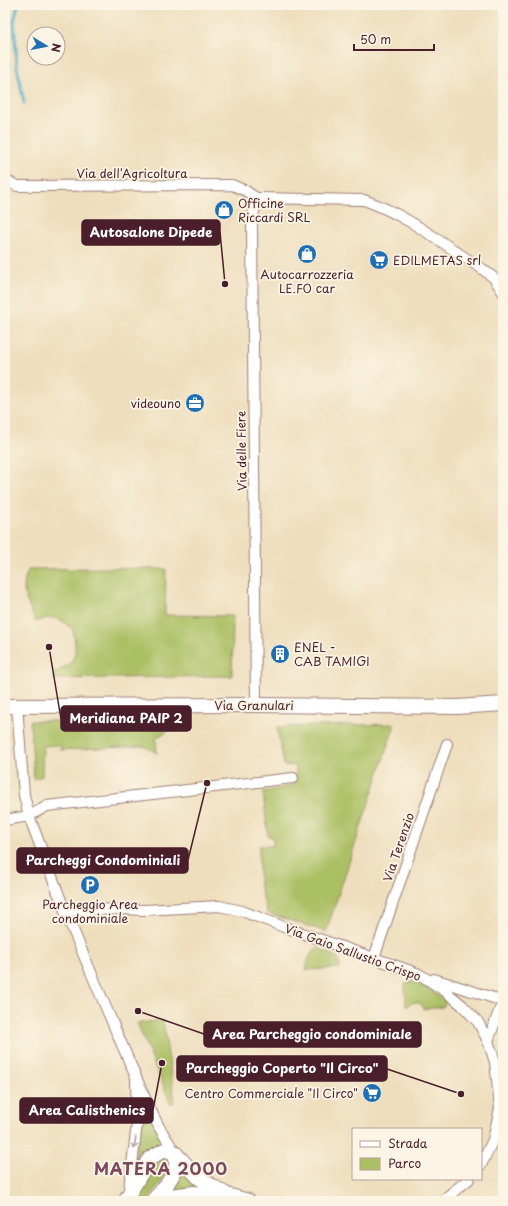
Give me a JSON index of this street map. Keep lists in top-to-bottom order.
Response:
{
  "streets": {
    "street": [
      "Via dell'Agricoltura",
      "Via delle Fiere",
      "Via Granulari",
      "Via Terenzio",
      "Via Gaio Sallustio Crispo"
    ]
  },
  "crossings": [
    ["Via dell'Agricoltura", "Via delle Fiere"],
    ["Via delle Fiere", "Via Granulari"],
    ["Via Terenzio", "Via Gaio Sallustio Crispo"]
  ],
  "districts": ["MATERA 2000"],
  "places": {
    "shop": ["Officine Riccardi SRL", "Autocarrozzeria LE.FO car"],
    "supermarket": ["EDILMETAS srl", "Centro Commerciale \"Il Circo\""],
    "other": [
      "Autosalone Dipede",
      "Meridiana PAIP 2",
      "Parcheggi Condominiali",
      "Area Parcheggio condominiale",
      "Area Calisthenics",
      "Parcheggio Coperto \"Il Circo\""
    ],
    "office": ["videouno"],
    "building": ["ENEL - CAB TAMIGI"],
    "parking": ["Parcheggio Area condominiale"]
  },
  "legend": ["Strada", "Parco"],
  "scale_bar": "50 m",
  "north": "right"
}
